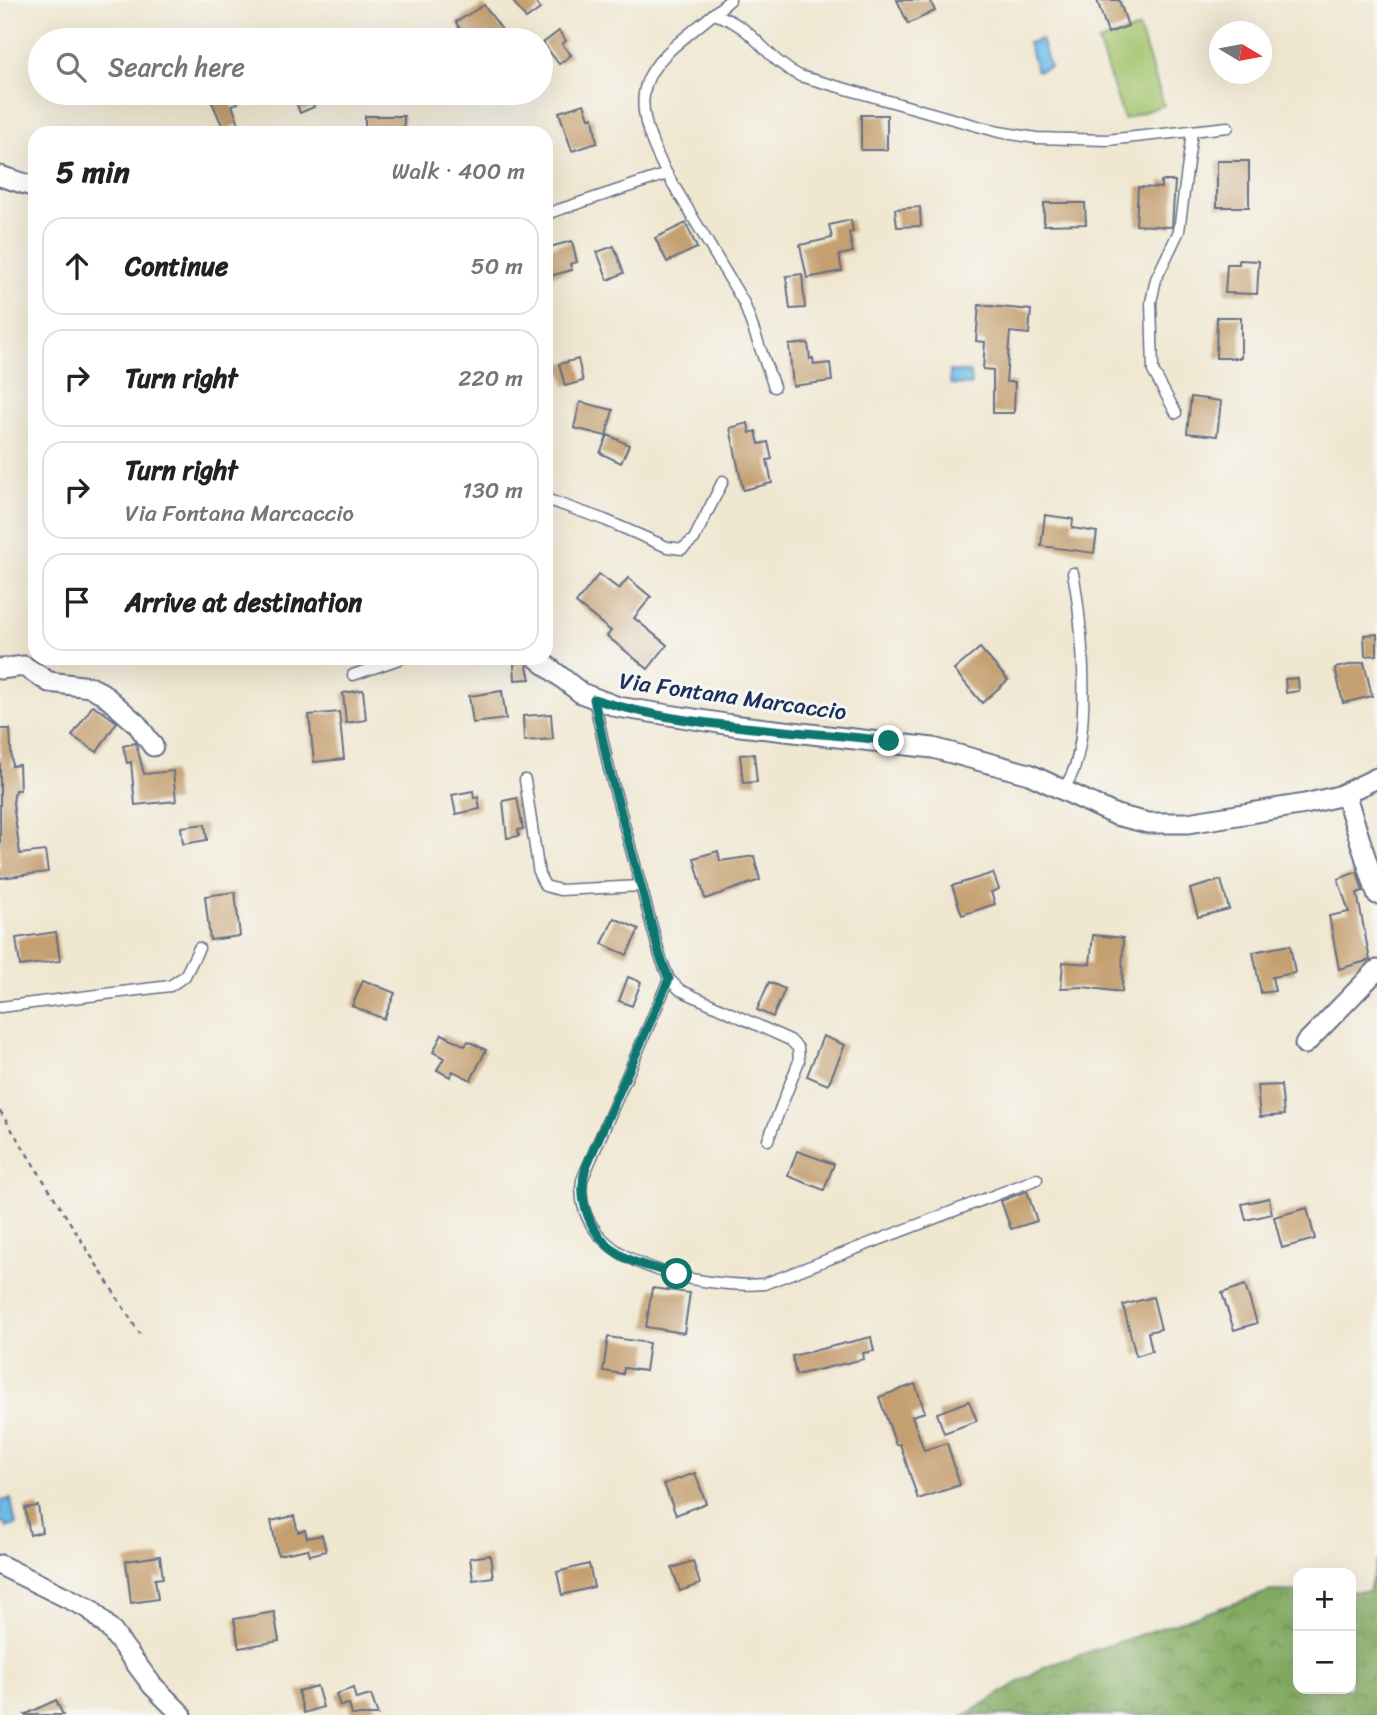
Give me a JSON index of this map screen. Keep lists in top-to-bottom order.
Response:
{
  "streets": {
    "street": ["Via Fontana Marcaccio"]
  },
  "north": "right",
  "page": {
    "search": "Search here",
    "heading": ["5 min", "Walk · 400 m"],
    "list": [
      ["Continue", "50 m"],
      ["Turn right", "220 m"],
      ["Turn right", "Via Fontana Marcaccio", "130 m"],
      "Arrive at destination"
    ],
    "map_buttons": ["+", "−"]
  }
}
